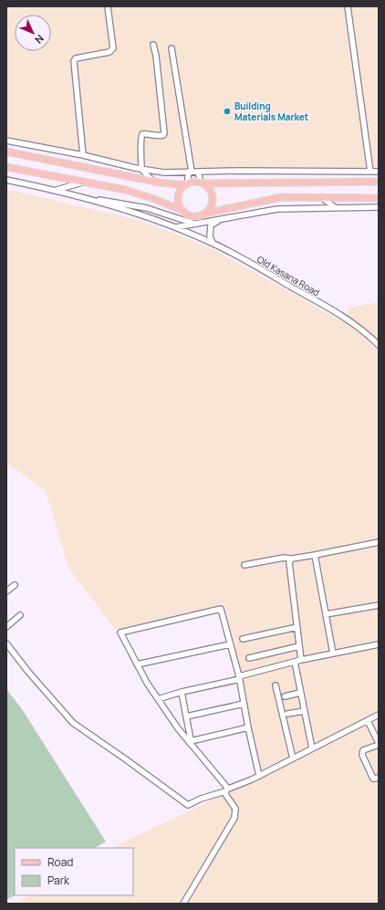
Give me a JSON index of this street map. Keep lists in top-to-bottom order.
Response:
{
  "streets": {
    "street": ["Old Kasana Road"]
  },
  "places": ["Building Materials Market"],
  "legend": ["Road", "Park"],
  "north": "bottom right"
}
